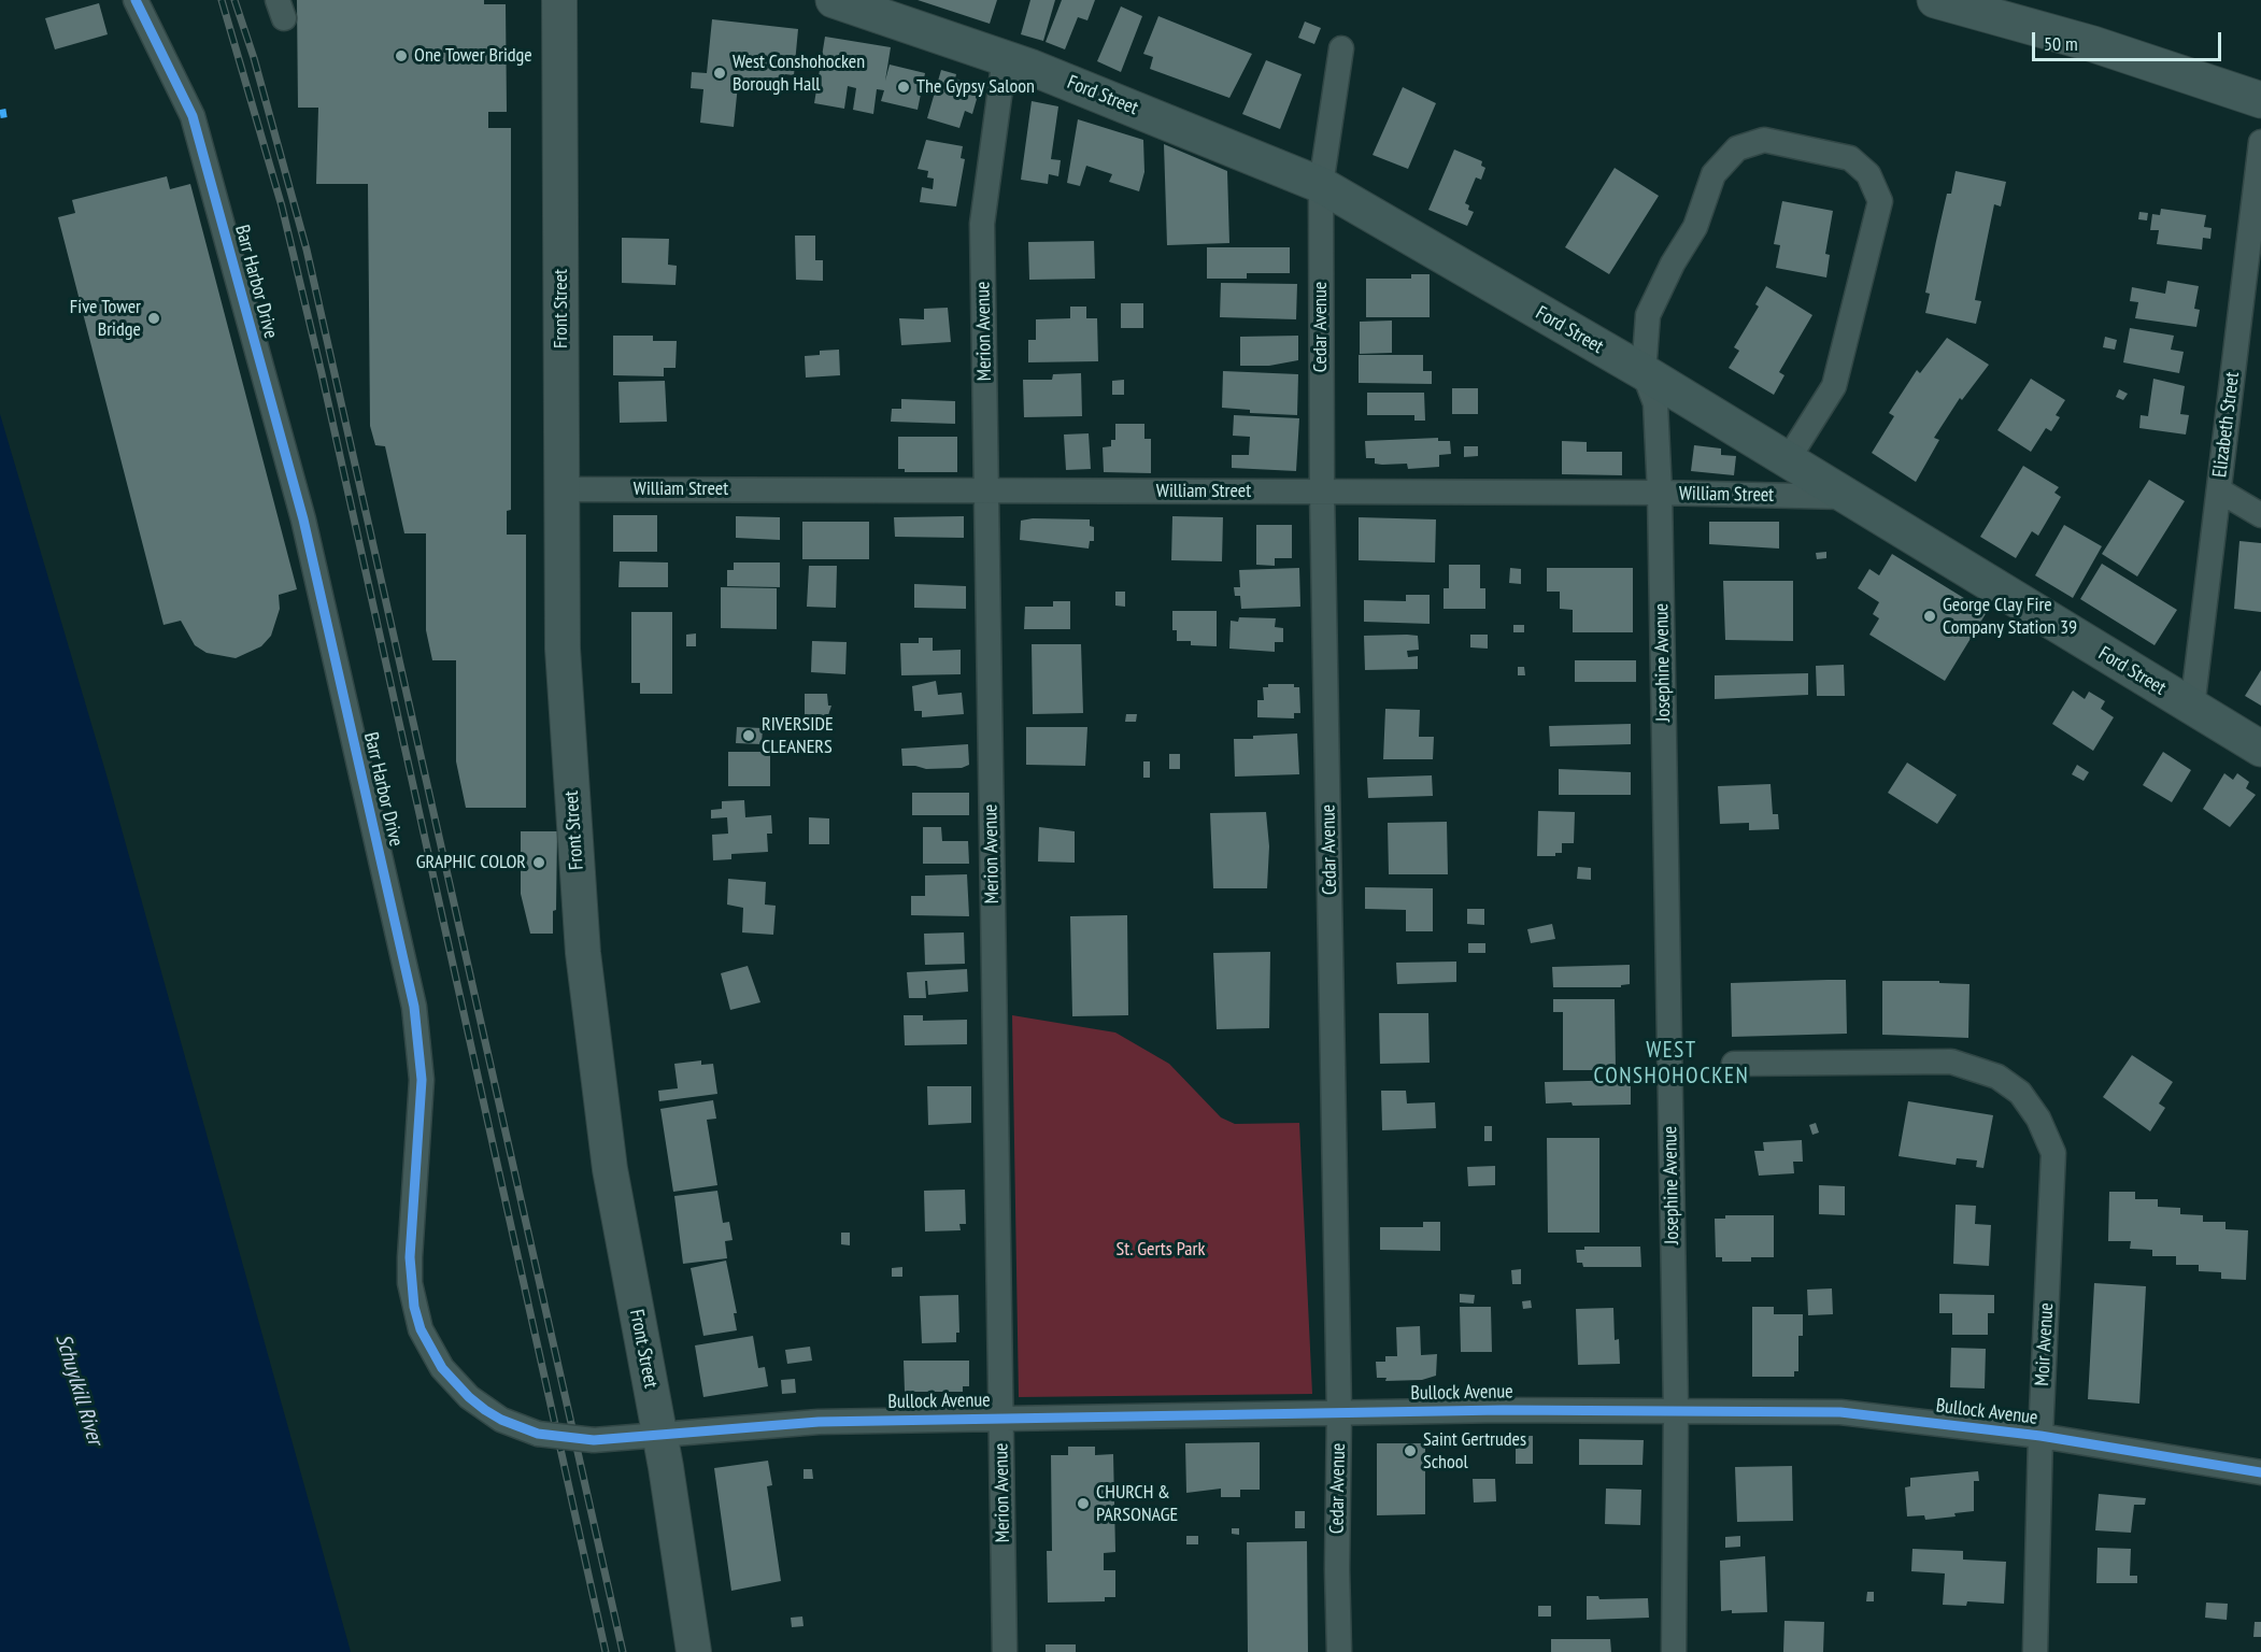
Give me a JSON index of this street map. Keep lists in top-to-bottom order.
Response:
{
  "streets": {
    "main road": ["Ford Street", "Front Street"],
    "street": [
      "Barr Harbor Drive",
      "Cedar Avenue",
      "Merion Avenue",
      "Elizabeth Street",
      "William Street",
      "Josephine Avenue",
      "Moir Avenue",
      "Bullock Avenue"
    ]
  },
  "crossings": [
    ["Ford Street", "Cedar Avenue"],
    ["Ford Street", "Merion Avenue"],
    ["Ford Street", "Elizabeth Street"],
    ["Ford Street", "William Street"],
    ["Ford Street", "Josephine Avenue"],
    ["Barr Harbor Drive", "Front Street"],
    ["Barr Harbor Drive", "Bullock Avenue"],
    ["Front Street", "William Street"],
    ["Front Street", "Bullock Avenue"],
    ["Cedar Avenue", "William Street"],
    ["Cedar Avenue", "Bullock Avenue"],
    ["Merion Avenue", "William Street"],
    ["Merion Avenue", "Bullock Avenue"],
    ["William Street", "Josephine Avenue"],
    ["Josephine Avenue", "Bullock Avenue"],
    ["Moir Avenue", "Bullock Avenue"]
  ],
  "districts": ["WEST CONSHOHOCKEN"],
  "water": ["Schuylkill River"],
  "parks": ["St. Gerts Park"],
  "places": [
    "One Tower Bridge",
    "West Conshohocken Borough Hall",
    "The Gypsy Saloon",
    "Five Tower Bridge",
    "George Clay Fire Company Station 39",
    "RIVERSIDE CLEANERS",
    "GRAPHIC COLOR",
    "Saint Gertrudes School",
    "CHURCH & PARSONAGE"
  ],
  "scale_bar": "50 m"
}
